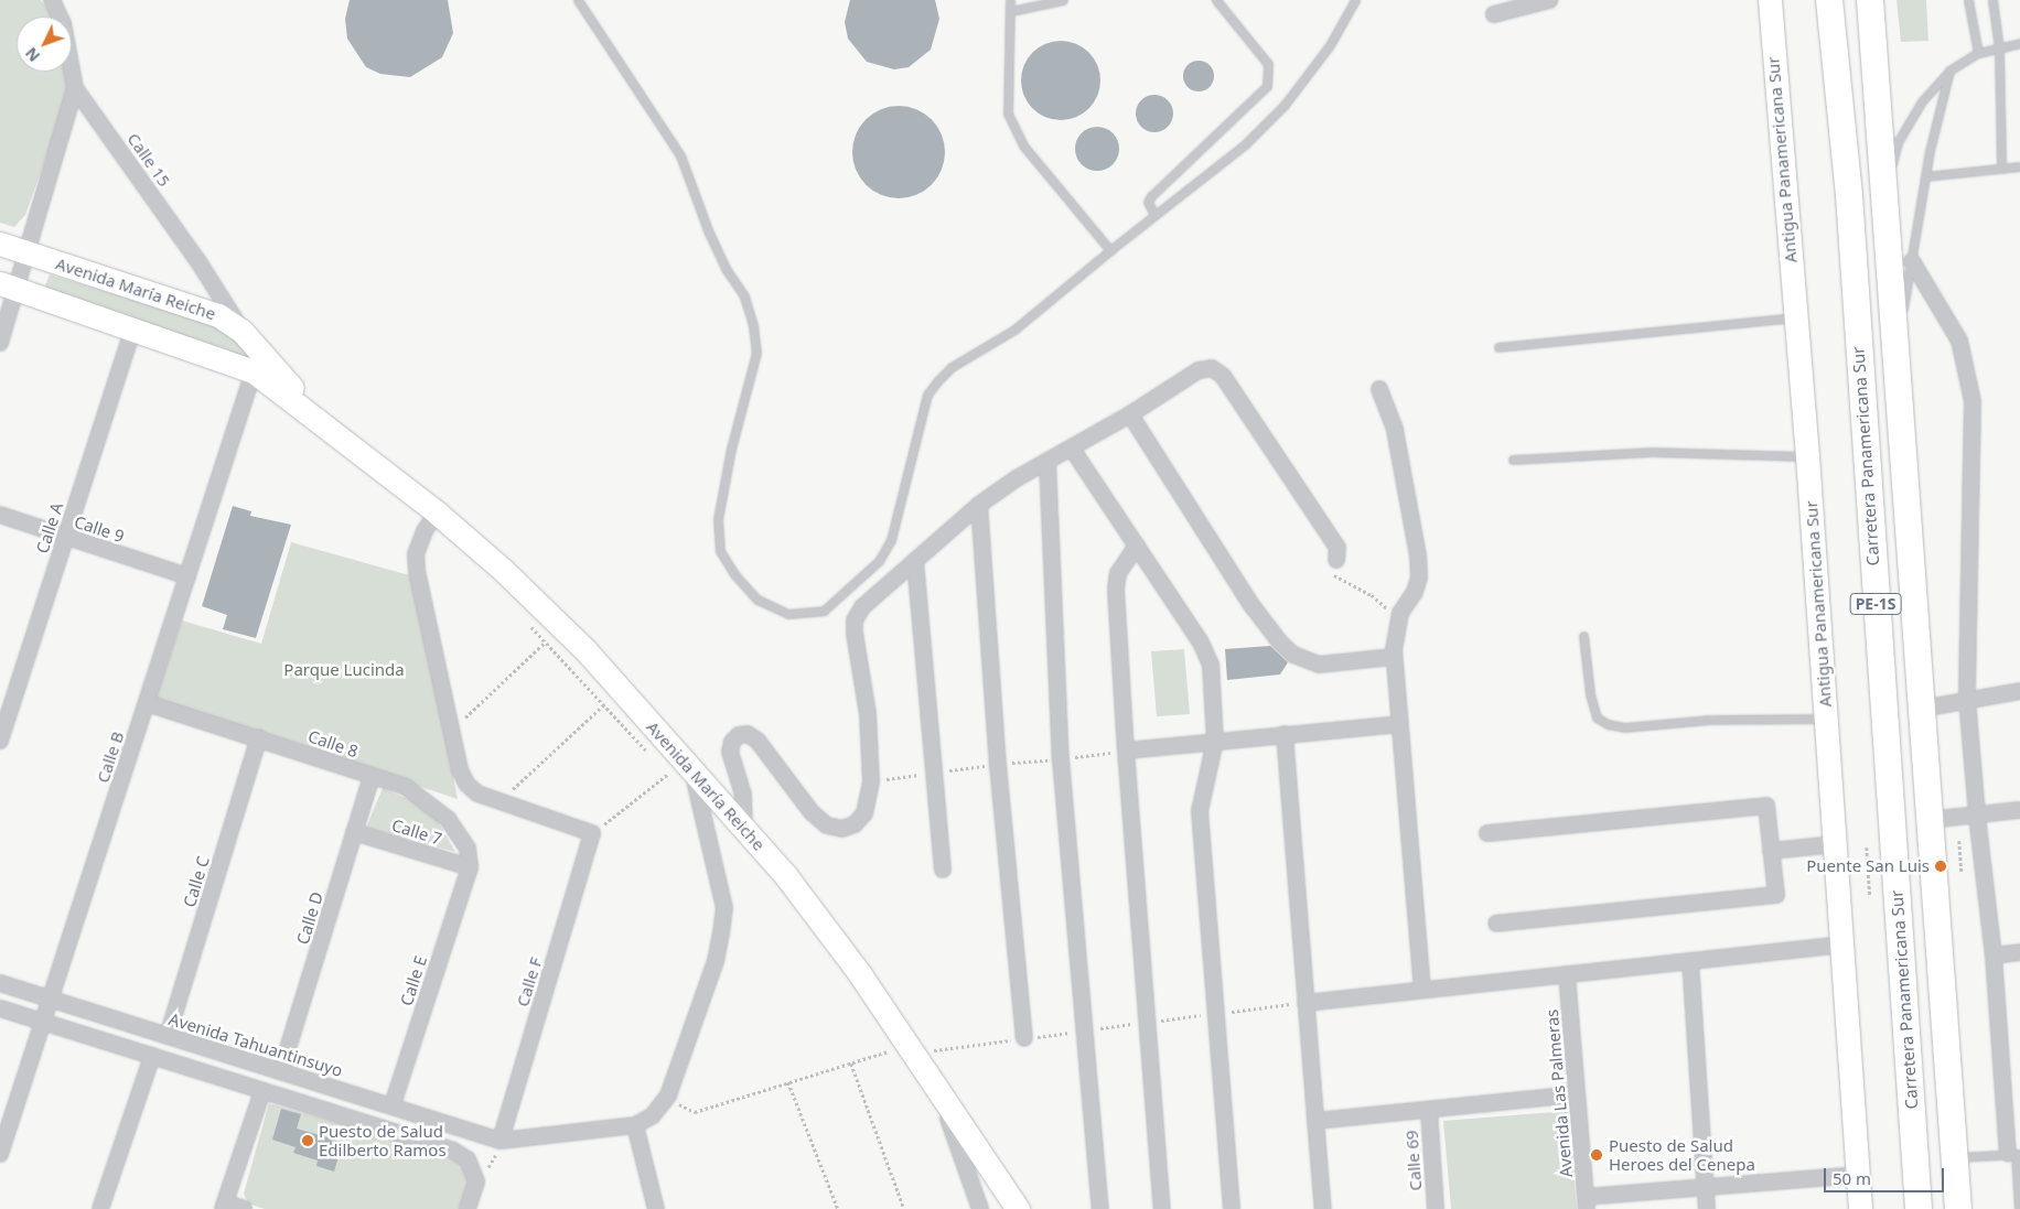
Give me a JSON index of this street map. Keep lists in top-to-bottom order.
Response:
{
  "streets": {
    "highway": ["Carretera Panamericana Sur", "PE-1S"],
    "main road": ["Antigua Panamericana Sur", "Avenida María Reiche"],
    "street": [
      "Calle 15",
      "Calle A",
      "Calle 9",
      "Calle 8",
      "Calle B",
      "Calle 7",
      "Calle C",
      "Calle D",
      "Calle E",
      "Calle F",
      "Avenida Tahuantinsuyo",
      "Avenida Las Palmeras",
      "Calle 69"
    ]
  },
  "crossings": [
    ["Calle 15", "Avenida María Reiche"],
    ["Avenida María Reiche", "Calle A"],
    ["Avenida María Reiche", "Calle B"],
    ["Calle A", "Calle 9"],
    ["Calle 9", "Calle B"],
    ["Calle 8", "Calle B"],
    ["Calle 8", "Calle 7"],
    ["Calle 8", "Calle C"],
    ["Calle 8", "Calle D"],
    ["Calle 8", "Calle E"],
    ["Calle B", "Avenida Tahuantinsuyo"],
    ["Calle 7", "Calle D"],
    ["Calle 7", "Calle E"],
    ["Calle C", "Avenida Tahuantinsuyo"],
    ["Calle D", "Avenida Tahuantinsuyo"],
    ["Calle E", "Avenida Tahuantinsuyo"],
    ["Calle F", "Avenida Tahuantinsuyo"]
  ],
  "parks": ["Parque Lucinda"],
  "places": ["Puente San Luis", "Puesto de Salud Edilberto Ramos", "Puesto de Salud Heroes del Cenepa"],
  "scale_bar": "50 m",
  "north": "bottom left"
}
